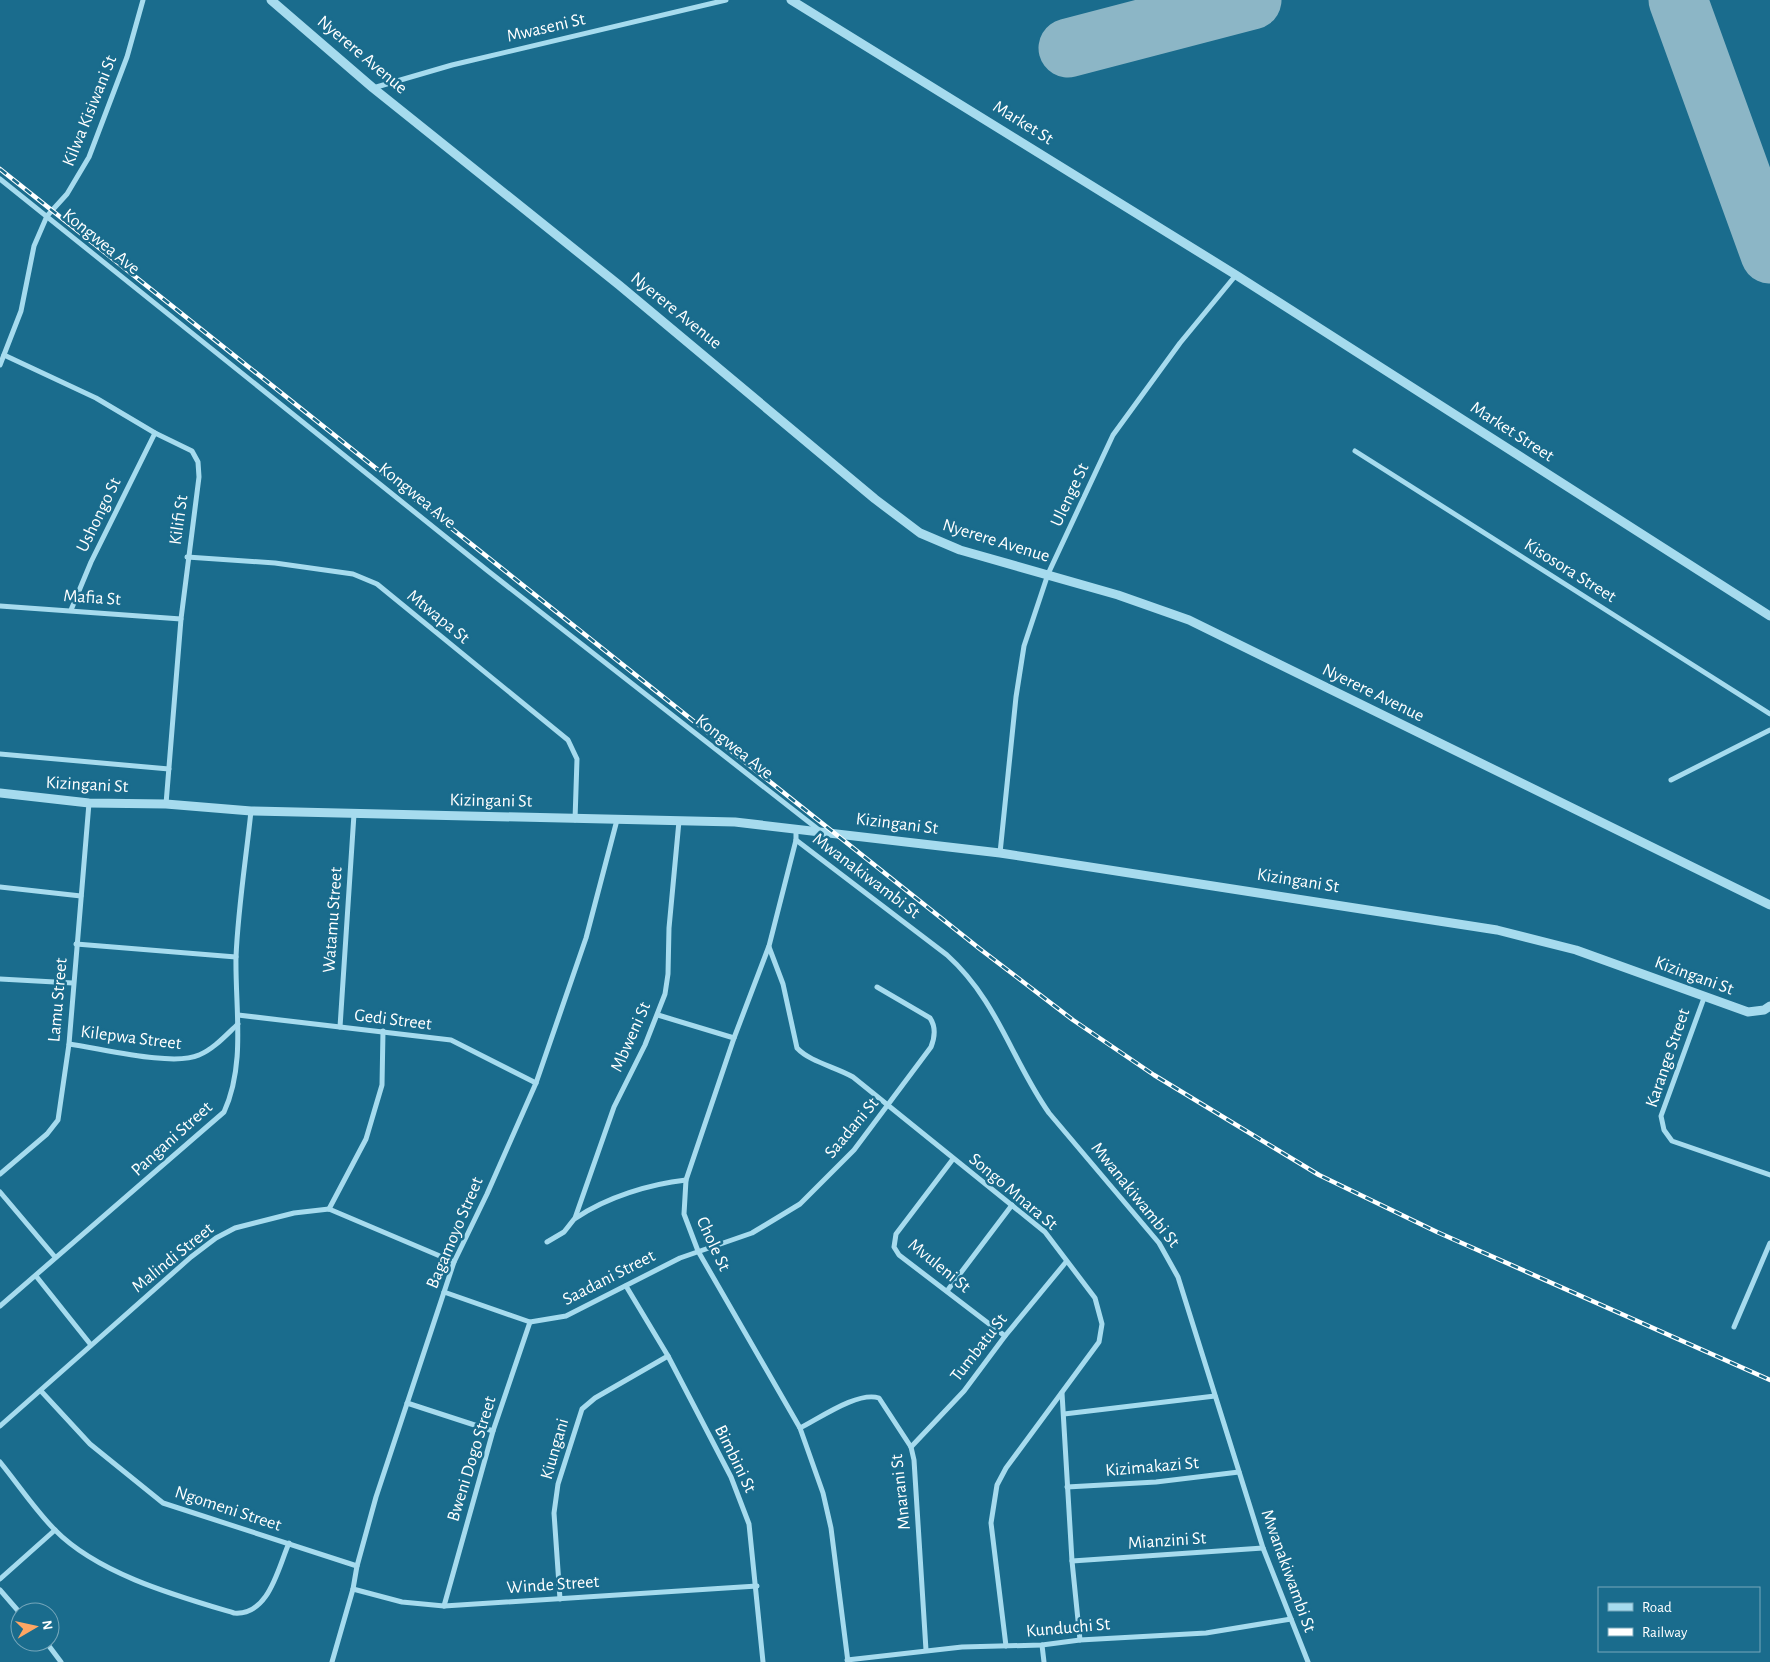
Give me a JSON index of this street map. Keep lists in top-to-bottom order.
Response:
{
  "streets": {
    "street": [
      "Mwaseni St",
      "Nyerere Avenue",
      "Kilwa Kisiwani St",
      "Market St",
      "Kongwea Ave",
      "Market Street",
      "Ulenge St",
      "Ushongo St",
      "Kilifi St",
      "Kisosora Street",
      "Mafia St",
      "Mtwapa St",
      "Kizingani St",
      "Mwanakiwambi St",
      "Watamu Street",
      "Lamu Street",
      "Gedi Street",
      "Mbweni St",
      "Kilepwa Street",
      "Karange Street",
      "Saadani St",
      "Pangani Street",
      "Songo Mnara St",
      "Bagamoyo Street",
      "Chole St",
      "Malindi Street",
      "Mvuleni St",
      "Saadani Street",
      "Tumbatu St",
      "Kiungani",
      "Bweni Dogo Street",
      "Bimbini St",
      "Kizimakazi St",
      "Mnarani St",
      "Ngomeni Street",
      "Mianzini St",
      "Winde Street",
      "Kunduchi St"
    ]
  },
  "crossings": [
    ["Mwaseni St", "Nyerere Avenue"],
    ["Nyerere Avenue", "Ulenge St"],
    ["Kilwa Kisiwani St", "Kongwea Ave"],
    ["Kilwa Kisiwani St", "Kilifi St"],
    ["Market St", "Market Street"],
    ["Market St", "Ulenge St"],
    ["Kongwea Ave", "Kizingani St"],
    ["Market Street", "Ulenge St"],
    ["Ulenge St", "Kizingani St"],
    ["Ushongo St", "Kilifi St"],
    ["Ushongo St", "Mafia St"],
    ["Kilifi St", "Mafia St"],
    ["Kilifi St", "Mtwapa St"],
    ["Kilifi St", "Kizingani St"],
    ["Mtwapa St", "Kizingani St"],
    ["Kizingani St", "Watamu Street"],
    ["Kizingani St", "Lamu Street"],
    ["Kizingani St", "Mbweni St"],
    ["Kizingani St", "Karange Street"],
    ["Kizingani St", "Pangani Street"],
    ["Kizingani St", "Bagamoyo Street"],
    ["Kizingani St", "Chole St"],
    ["Mwanakiwambi St", "Chole St"],
    ["Mwanakiwambi St", "Kizimakazi St"],
    ["Mwanakiwambi St", "Mianzini St"],
    ["Mwanakiwambi St", "Kunduchi St"],
    ["Watamu Street", "Gedi Street"],
    ["Lamu Street", "Kilepwa Street"],
    ["Gedi Street", "Pangani Street"],
    ["Gedi Street", "Bagamoyo Street"],
    ["Kilepwa Street", "Pangani Street"],
    ["Saadani St", "Songo Mnara St"],
    ["Saadani St", "Chole St"],
    ["Saadani St", "Saadani Street"],
    ["Songo Mnara St", "Chole St"],
    ["Songo Mnara St", "Mvuleni St"],
    ["Songo Mnara St", "Tumbatu St"],
    ["Songo Mnara St", "Kunduchi St"],
    ["Bagamoyo Street", "Saadani Street"],
    ["Bagamoyo Street", "Ngomeni Street"],
    ["Bagamoyo Street", "Winde Street"],
    ["Chole St", "Saadani Street"],
    ["Chole St", "Mnarani St"],
    ["Chole St", "Kunduchi St"],
    ["Malindi Street", "Ngomeni Street"],
    ["Mvuleni St", "Tumbatu St"],
    ["Saadani Street", "Bweni Dogo Street"],
    ["Saadani Street", "Bimbini St"],
    ["Tumbatu St", "Mnarani St"],
    ["Kiungani", "Bimbini St"],
    ["Kiungani", "Winde Street"],
    ["Bweni Dogo Street", "Winde Street"],
    ["Bimbini St", "Winde Street"],
    ["Mnarani St", "Kunduchi St"]
  ],
  "legend": ["Road", "Railway"],
  "north": "right"
}
